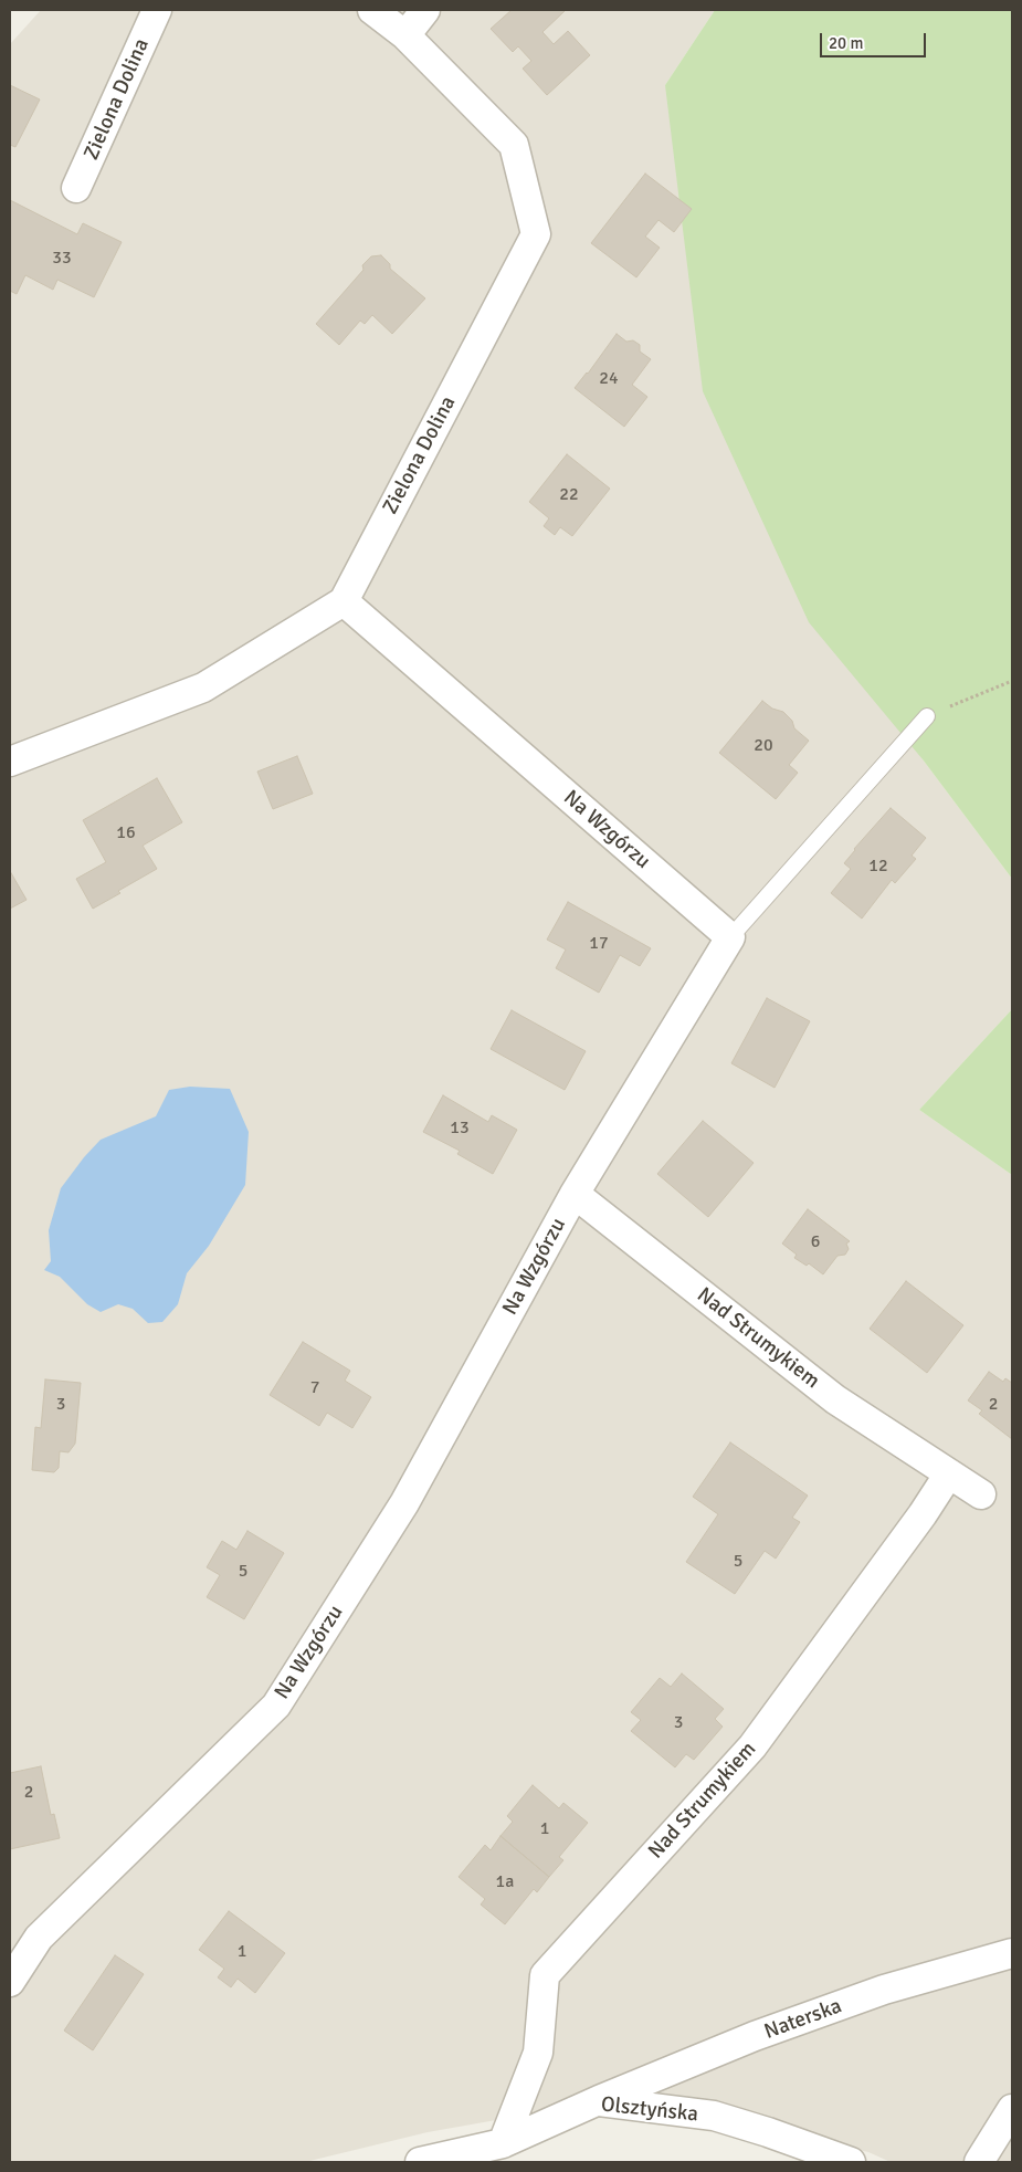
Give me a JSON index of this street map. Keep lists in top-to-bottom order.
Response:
{
  "streets": {
    "street": [
      "Zielona Dolina",
      "Na Wzgórzu",
      "Nad Strumykiem",
      "Naterska",
      "Olsztyńska"
    ]
  },
  "crossings": [
    ["Zielona Dolina", "Na Wzgórzu"],
    ["Na Wzgórzu", "Nad Strumykiem"],
    ["Nad Strumykiem", "Olsztyńska"],
    ["Naterska", "Olsztyńska"]
  ],
  "house_numbers": [
    "33",
    "24",
    "22",
    "20",
    "16",
    "12",
    "17",
    "13",
    "6",
    "7",
    "3",
    "2",
    "5",
    "5",
    "3",
    "2",
    "1",
    "1a",
    "1"
  ],
  "scale_bar": "20 m"
}
